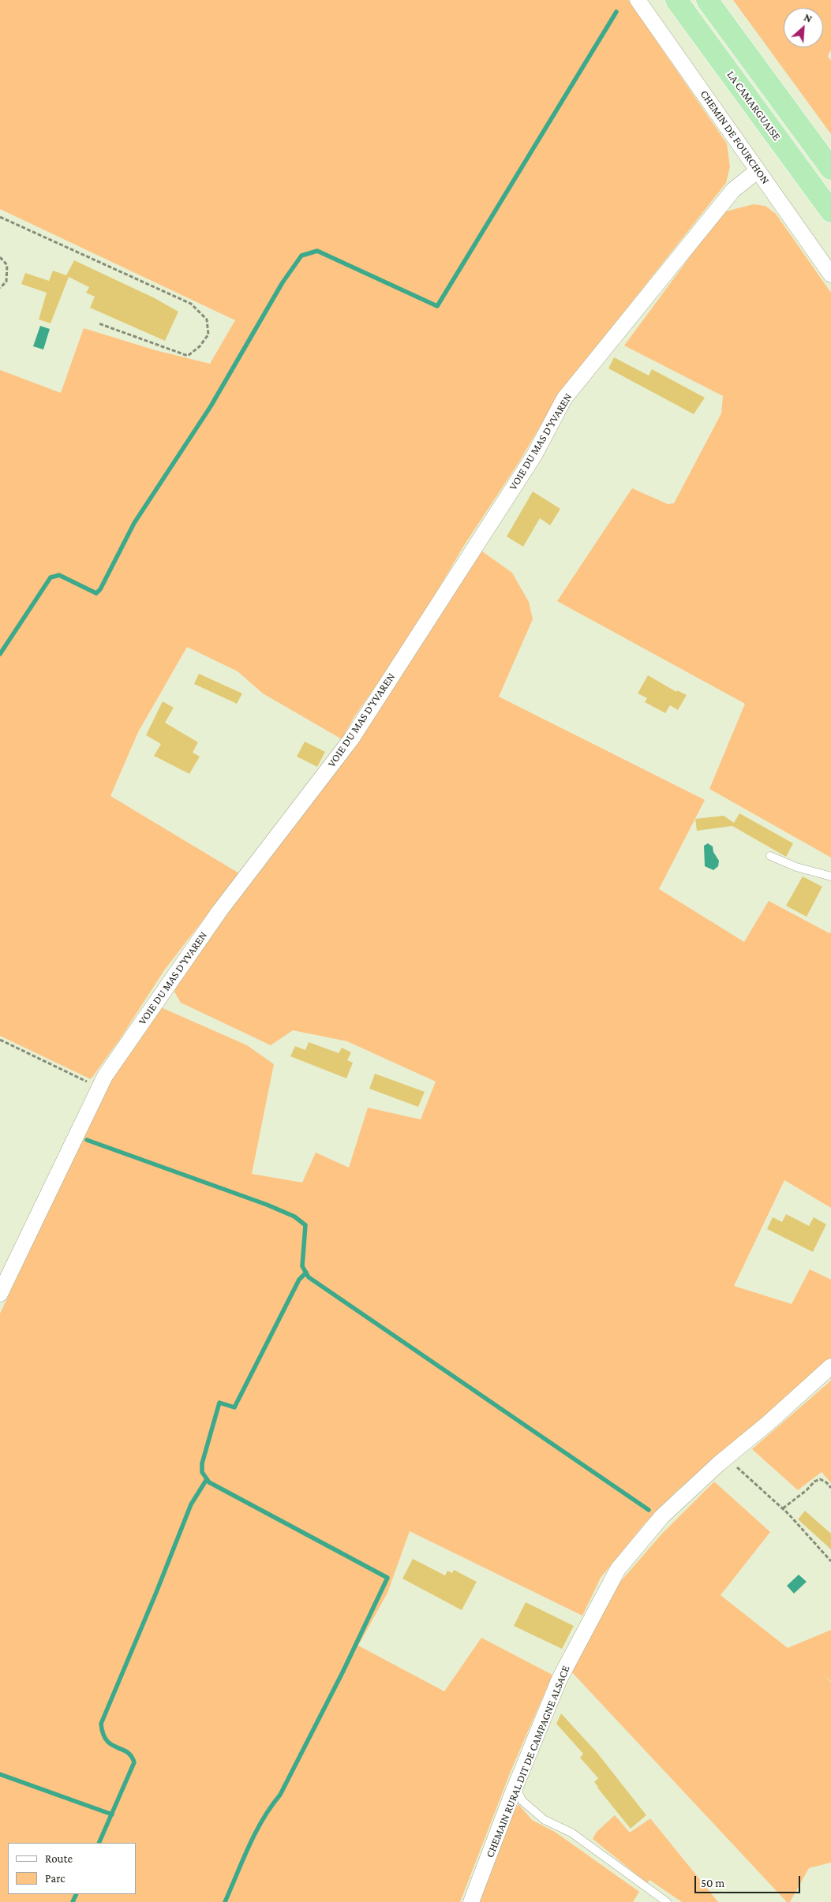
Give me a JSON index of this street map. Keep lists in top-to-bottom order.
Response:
{
  "streets": {
    "highway": ["LA CAMARGUAISE"],
    "street": ["CHEMIN DE FOURCHON", "VOIE DU MAS D'YVAREN", "CHEMAIN RURAL DIT DE CAMPAGNE ALSACE"]
  },
  "crossings": [
    ["CHEMIN DE FOURCHON", "VOIE DU MAS D'YVAREN"]
  ],
  "legend": ["Route", "Parc"],
  "scale_bar": "50 m",
  "north": "top right"
}
